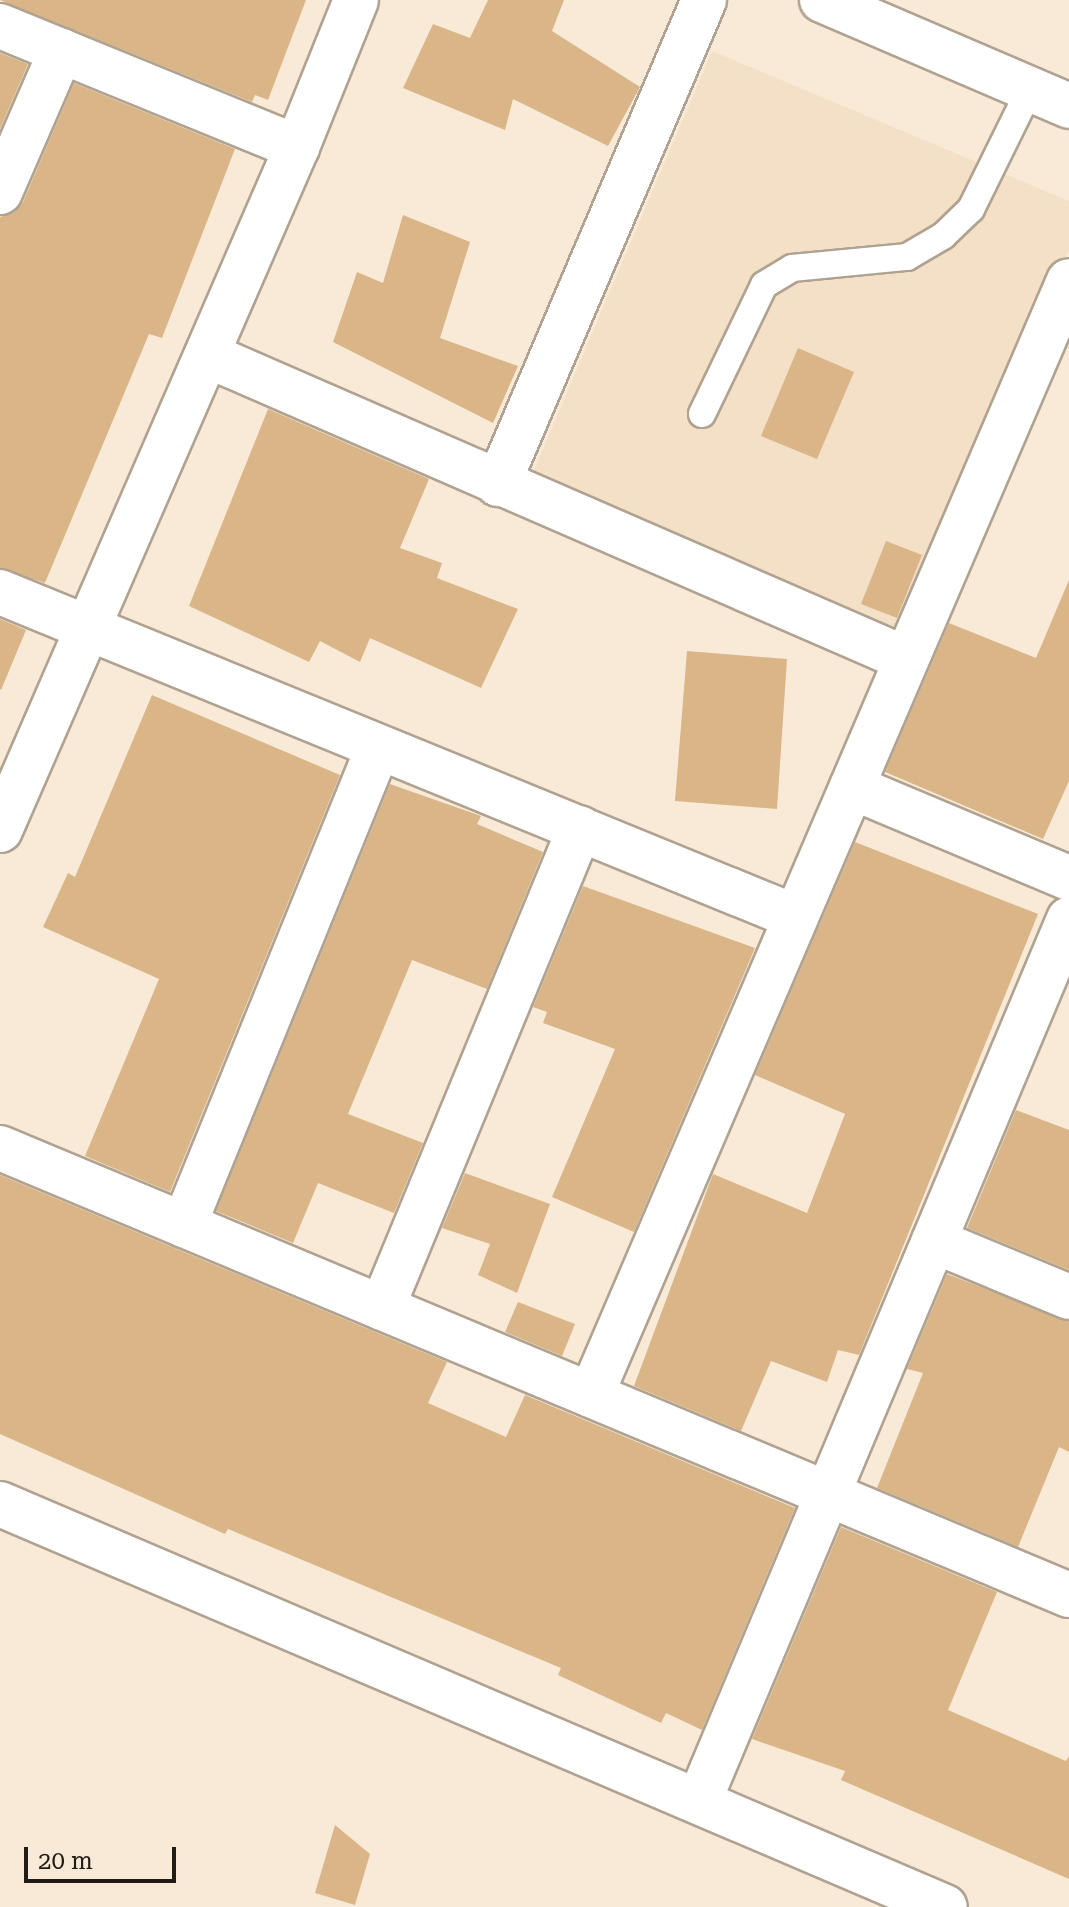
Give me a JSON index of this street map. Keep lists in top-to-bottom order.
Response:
{
  "scale_bar": "20 m"
}
